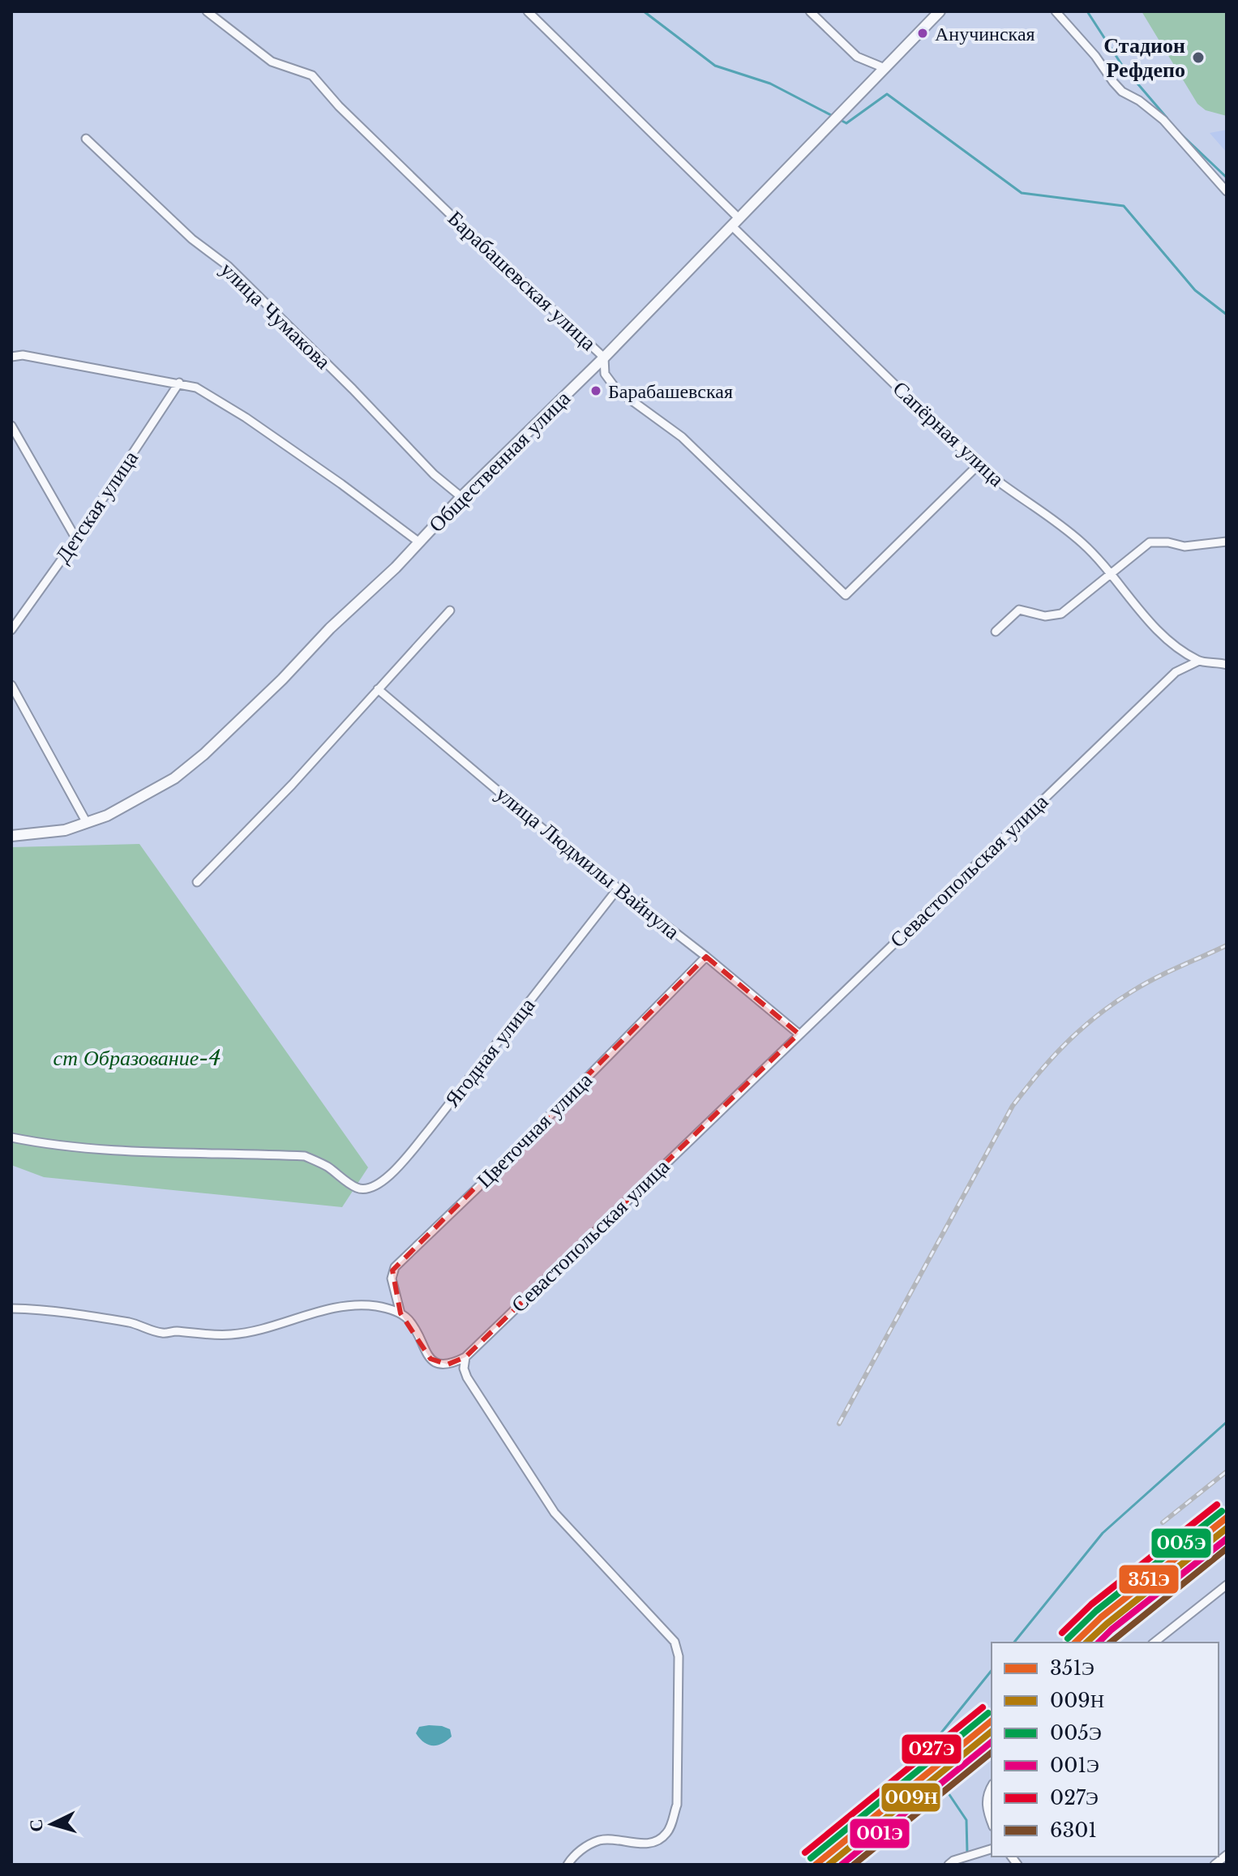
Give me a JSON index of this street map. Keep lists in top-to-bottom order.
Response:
{
  "streets": {
    "main road": ["Общественная улица"],
    "street": [
      "Барабашевская улица",
      "улица Чумакова",
      "Сапёрная улица",
      "Детская улица",
      "улица Людмилы Вайнула",
      "Севастопольская улица",
      "Ягодная улица",
      "Цветочная улица"
    ]
  },
  "crossings": [
    ["Барабашевская улица", "Сапёрная улица"],
    ["Барабашевская улица", "Общественная улица"],
    ["улица Чумакова", "Общественная улица"],
    ["Сапёрная улица", "Общественная улица"],
    ["Сапёрная улица", "Севастопольская улица"],
    ["улица Людмилы Вайнула", "Севастопольская улица"],
    ["улица Людмилы Вайнула", "Ягодная улица"],
    ["улица Людмилы Вайнула", "Цветочная улица"]
  ],
  "parks": ["ст Образование-4"],
  "places": ["Анучинская", "Стадион Рефдепо", "Барабашевская"],
  "lines": [
    "transit line 027Э",
    "transit line 005Э",
    "transit line 351Э",
    "transit line 009Н",
    "transit line 001Э",
    "transit line 6301"
  ],
  "legend": [
    "351Э",
    "009Н",
    "005Э",
    "001Э",
    "027Э",
    "6301"
  ],
  "north": "left"
}
